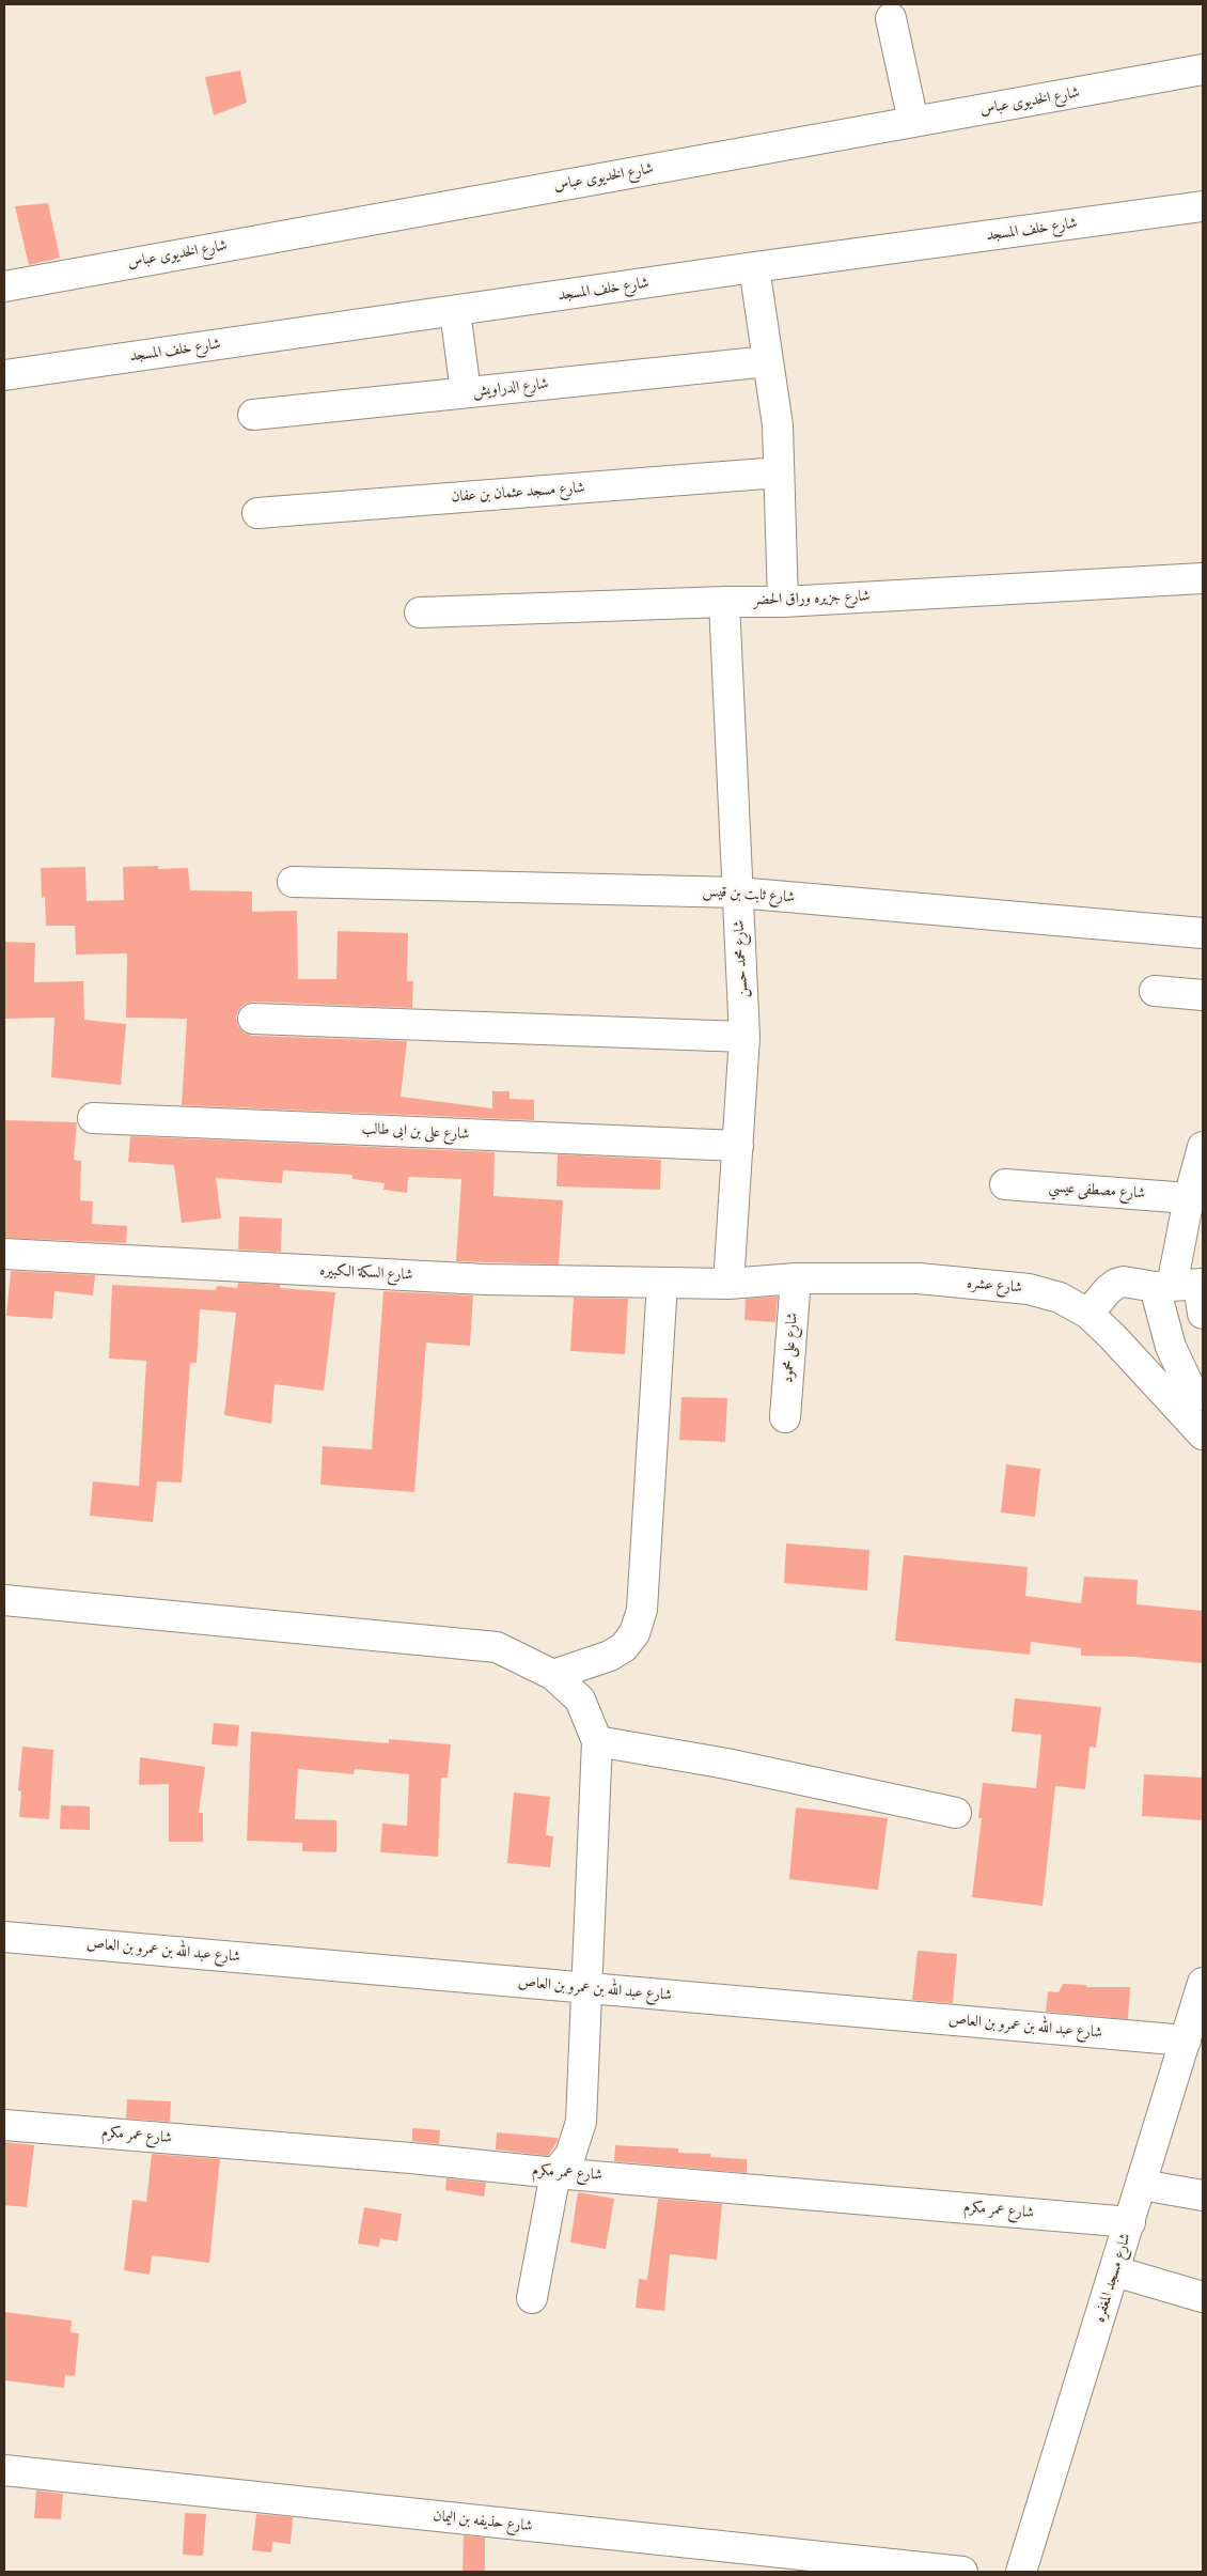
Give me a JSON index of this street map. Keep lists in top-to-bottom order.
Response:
{
  "streets": {
    "street": [
      "شارع الخديوى عباس",
      "شارع خلف المسجد",
      "شارع الدراويش",
      "شارع مسجد عثمان بن عفان",
      "شارع جزيره وراق الحضر",
      "شارع ثابت بن قيس",
      "شارع محمد حسن",
      "شارع على بن ابى طالب",
      "شارع مصطفى عيسي",
      "شارع السكة الكبيره",
      "شارع عشره",
      "شارع على محمود",
      "شارع عبد الله بن عمرو بن العاص",
      "شارع عمر مكرم",
      "شارع مسجد المغفره",
      "شارع حذيفه بن اليمان"
    ]
  },
  "crossings": [
    ["شارع جزيره وراق الحضر", "شارع محمد حسن"],
    ["شارع ثابت بن قيس", "شارع محمد حسن"],
    ["شارع محمد حسن", "شارع على بن ابى طالب"],
    ["شارع محمد حسن", "شارع السكة الكبيره"],
    ["شارع محمد حسن", "شارع عشره"],
    ["شارع السكة الكبيره", "شارع عشره"],
    ["شارع عشره", "شارع على محمود"],
    ["شارع عبد الله بن عمرو بن العاص", "شارع مسجد المغفره"],
    ["شارع عمر مكرم", "شارع مسجد المغفره"]
  ]
}
